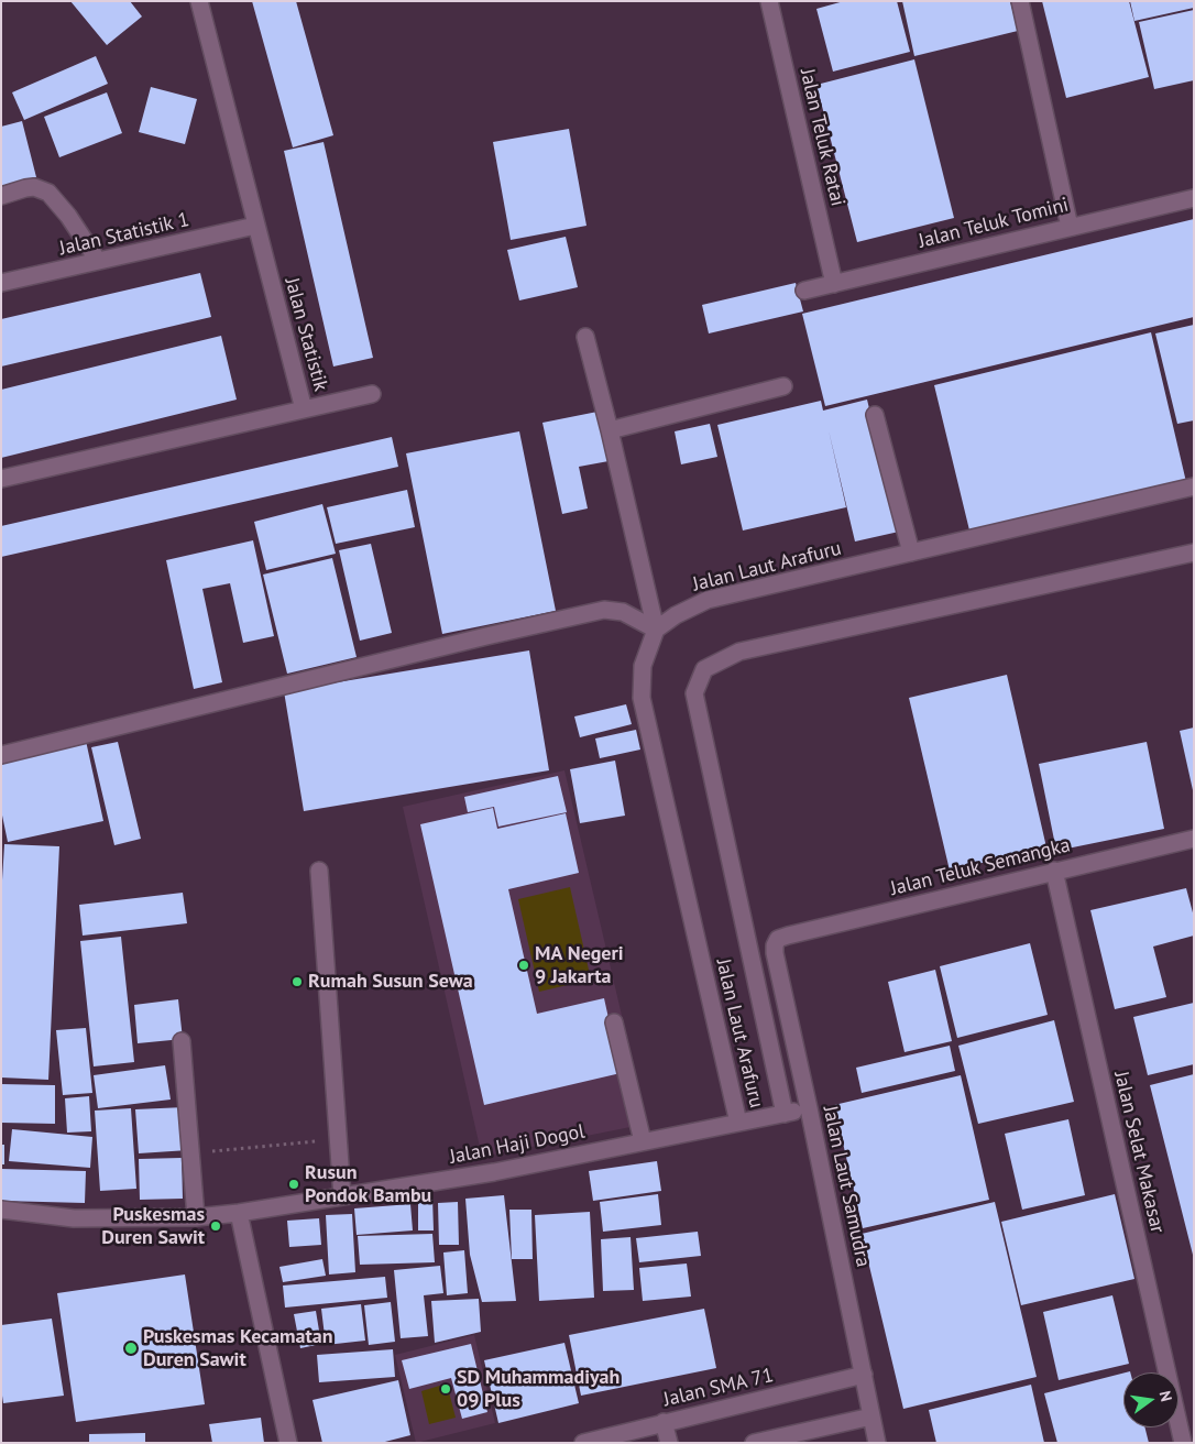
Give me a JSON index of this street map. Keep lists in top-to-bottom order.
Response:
{
  "streets": {
    "street": [
      "Jalan Teluk Ratai",
      "Jalan Teluk Tomini",
      "Jalan Statistik 1",
      "Jalan Statistik",
      "Jalan Laut Arafuru",
      "Jalan Teluk Semangka",
      "Jalan Haji Dogol",
      "Jalan Selat Makasar",
      "Jalan Laut Samudra",
      "Jalan SMA 71"
    ]
  },
  "crossings": [
    ["Jalan Teluk Ratai", "Jalan Teluk Tomini"],
    ["Jalan Statistik 1", "Jalan Statistik"],
    ["Jalan Laut Arafuru", "Jalan Haji Dogol"],
    ["Jalan Teluk Semangka", "Jalan Selat Makasar"],
    ["Jalan Teluk Semangka", "Jalan Laut Samudra"],
    ["Jalan Haji Dogol", "Jalan Laut Samudra"],
    ["Jalan Laut Samudra", "Jalan SMA 71"]
  ],
  "places": [
    "MA Negeri 9 Jakarta",
    "Rumah Susun Sewa",
    "Rusun Pondok Bambu",
    "Puskesmas Duren Sawit",
    "Puskesmas Kecamatan Duren Sawit",
    "SD Muhammadiyah 09 Plus"
  ],
  "north": "right"
}
